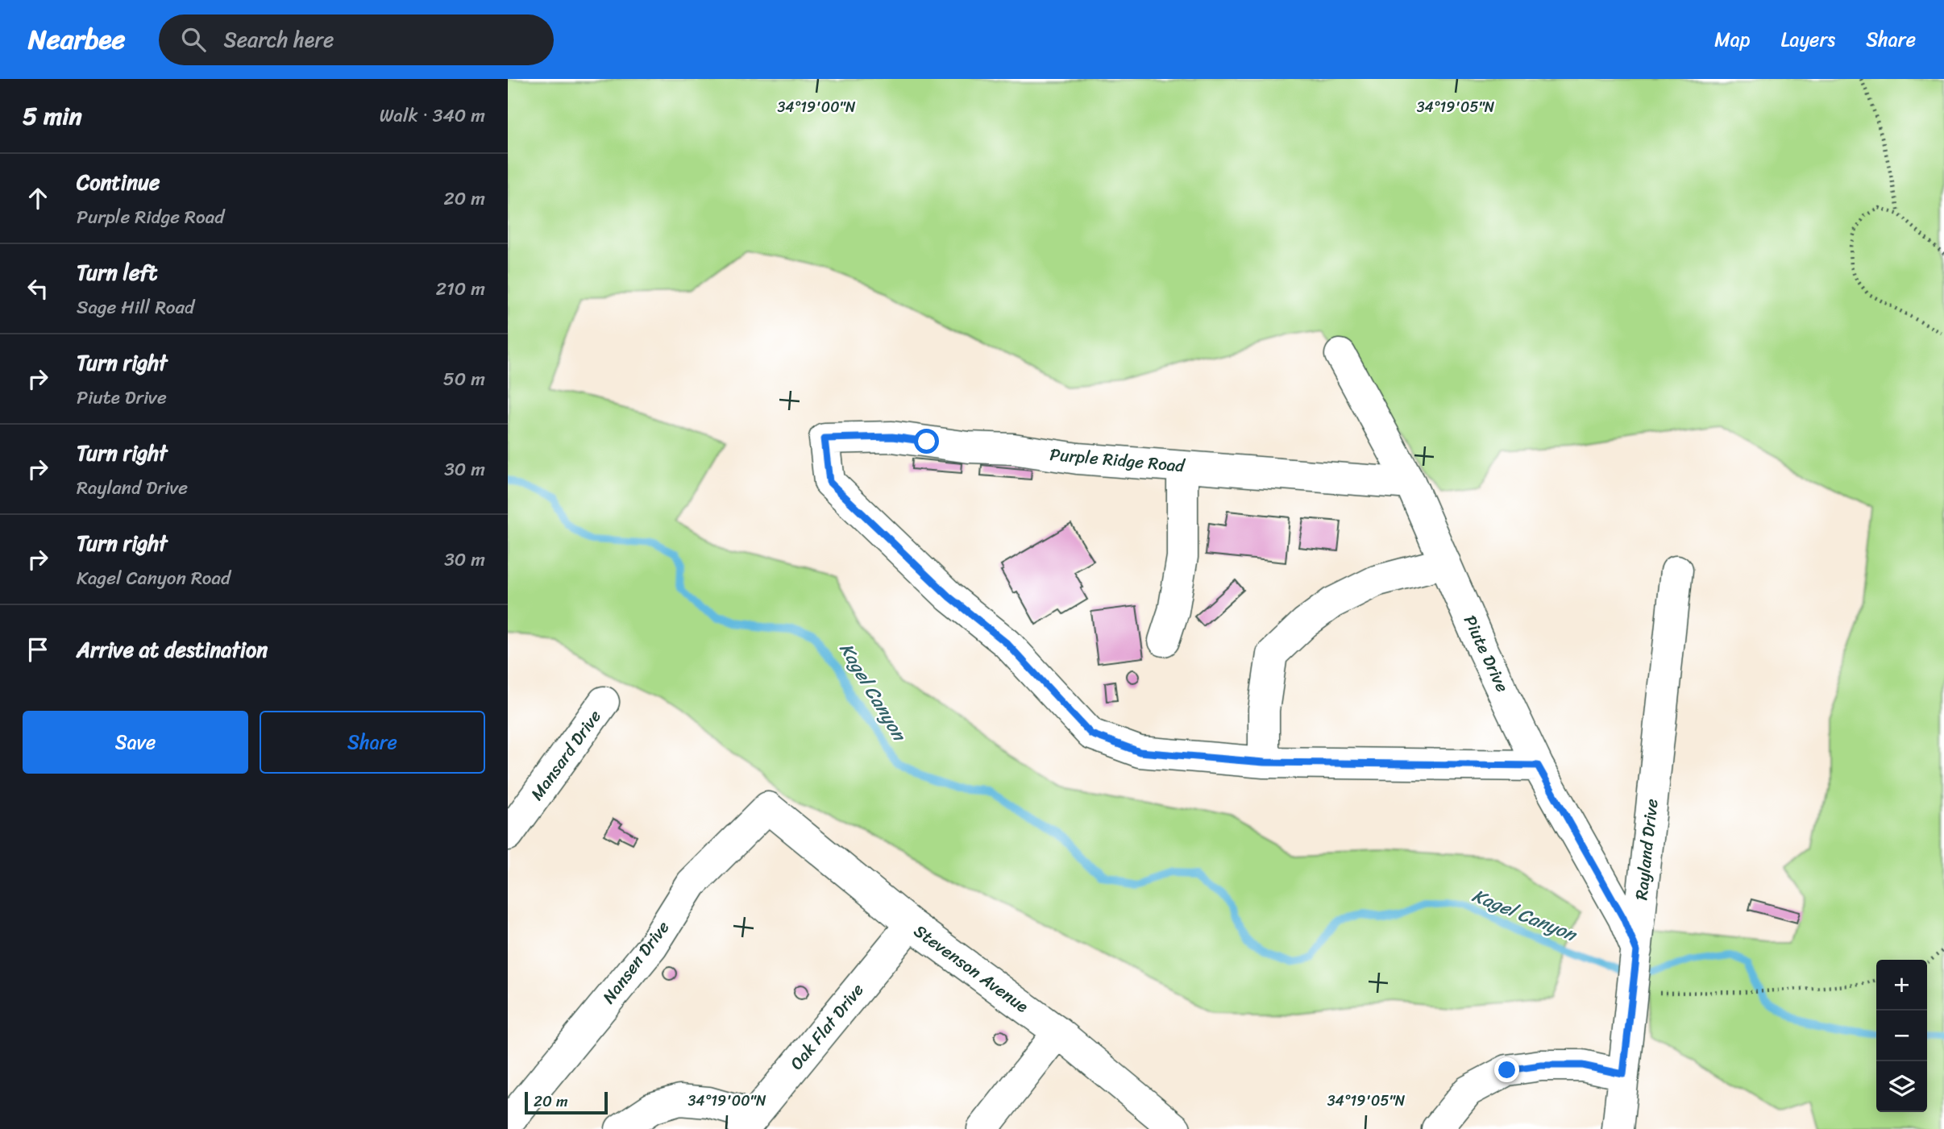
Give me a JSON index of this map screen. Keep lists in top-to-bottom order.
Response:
{
  "streets": {
    "street": [
      "Purple Ridge Road",
      "Piute Drive",
      "Mansard Drive",
      "Rayland Drive",
      "Nansen Drive",
      "Stevenson Avenue",
      "Oak Flat Drive"
    ]
  },
  "crossings": [
    ["Purple Ridge Road", "Piute Drive"],
    ["Piute Drive", "Rayland Drive"],
    ["Nansen Drive", "Stevenson Avenue"],
    ["Stevenson Avenue", "Oak Flat Drive"]
  ],
  "water": ["Kagel Canyon"],
  "scale_bar": "20 m",
  "page": {
    "header": "Nearbee",
    "search": "Search here",
    "nav": ["Map", "Layers", "Share"],
    "heading": ["5 min", "Walk · 340 m"],
    "list": [
      ["Continue", "Purple Ridge Road", "20 m"],
      ["Turn left", "Sage Hill Road", "210 m"],
      ["Turn right", "Piute Drive", "50 m"],
      ["Turn right", "Rayland Drive", "30 m"],
      ["Turn right", "Kagel Canyon Road", "30 m"],
      "Arrive at destination"
    ],
    "buttons": ["Save", "Share"],
    "map_buttons": ["+", "−"],
    "scale": "20 m"
  },
  "coordinates": ["34°19'00\"N", "34°19'05\"N"]
}
